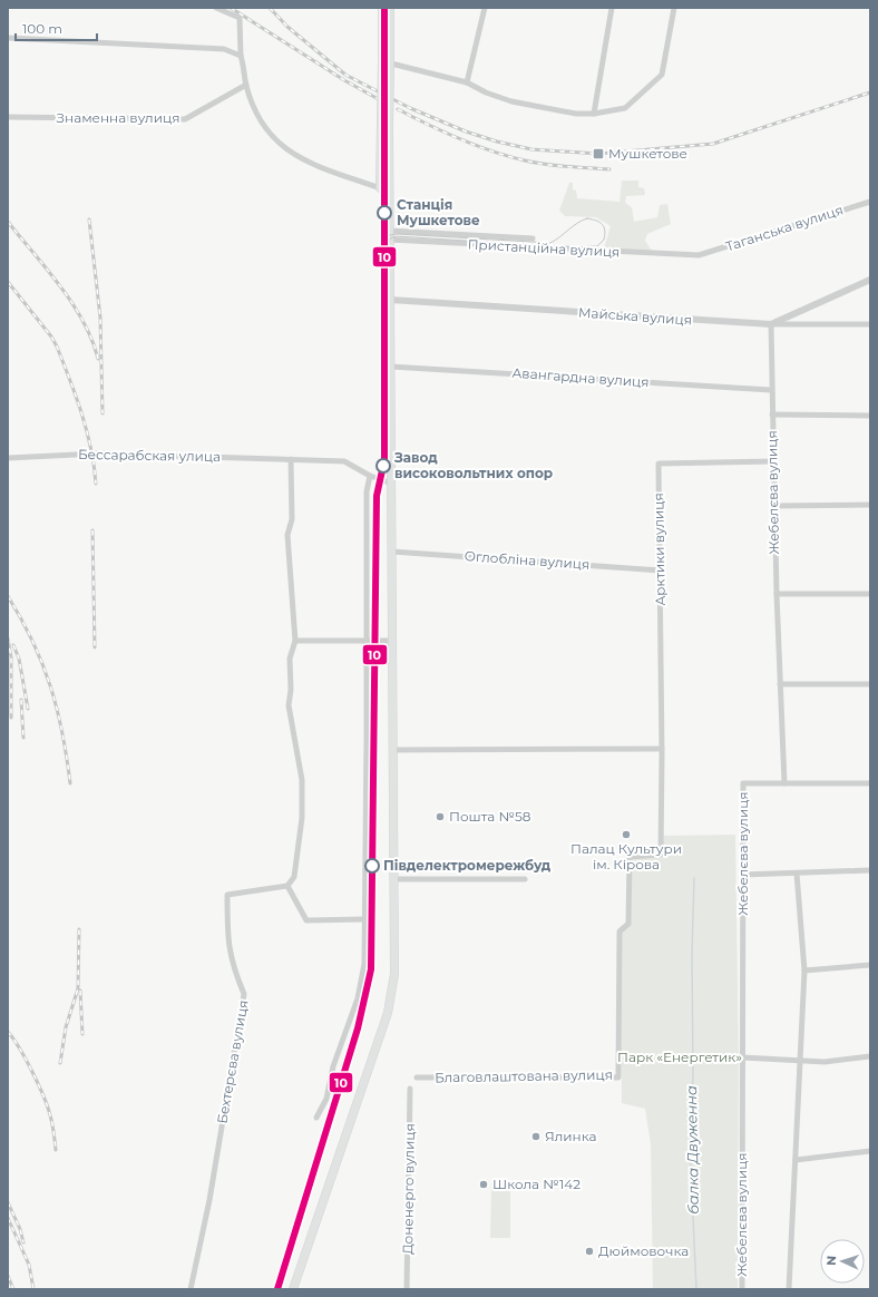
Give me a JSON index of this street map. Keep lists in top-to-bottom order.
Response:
{
  "streets": {
    "street": [
      "Знаменна вулиця",
      "Таганська вулиця",
      "Пристанційна вулиця",
      "Майська вулиця",
      "Авангардна вулиця",
      "Бессарабская улица",
      "Жебелєва вулиця",
      "Арктики вулиця",
      "Оглобліна вулиця",
      "Бехтерєва вулиця",
      "Благовлаштована вулиця",
      "Доненерго вулиця"
    ]
  },
  "crossings": [
    ["Таганська вулиця", "Пристанційна вулиця"],
    ["Майська вулиця", "Жебелєва вулиця"],
    ["Авангардна вулиця", "Жебелєва вулиця"],
    ["Жебелєва вулиця", "Арктики вулиця"],
    ["Арктики вулиця", "Оглобліна вулиця"],
    ["Арктики вулиця", "Благовлаштована вулиця"]
  ],
  "water": ["балка Двуженна"],
  "parks": ["Парк «Енергетик»"],
  "places": {
    "transit": ["Мушкетове"],
    "other": [
      "Станція Мушкетове",
      "Завод високовольтних опор",
      "Пошта №58",
      "Палац Культури ім. Кірова",
      "Півделектромережбуд",
      "Ялинка",
      "Школа №142",
      "Дюймовочка"
    ]
  },
  "lines": ["transit line 10"],
  "scale_bar": "100 m",
  "north": "left"
}
